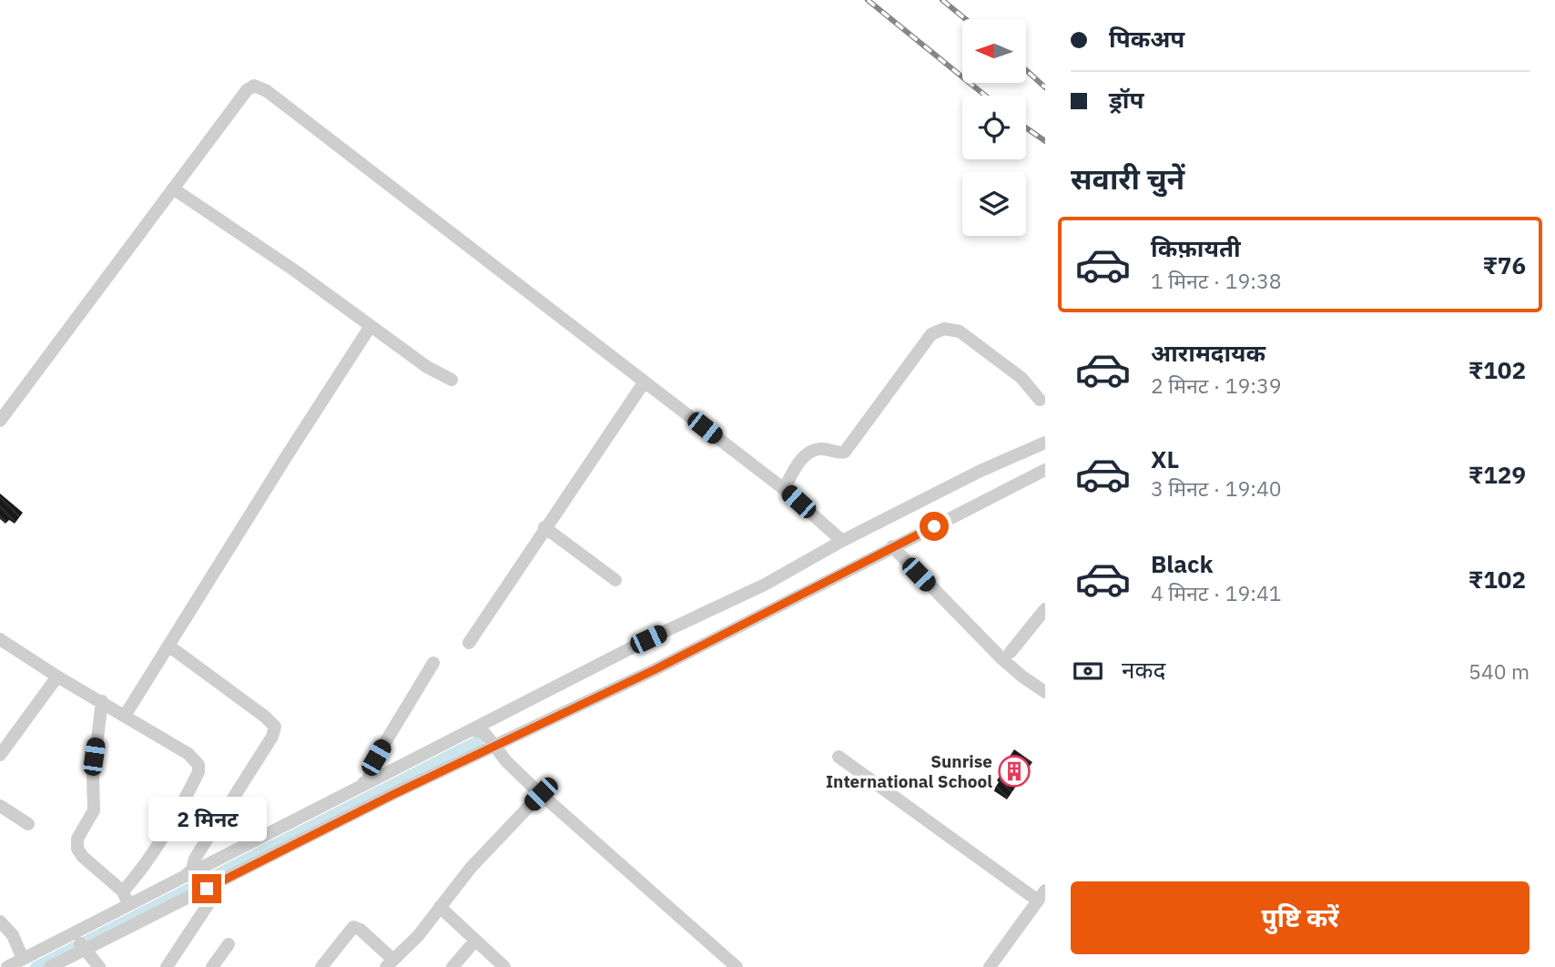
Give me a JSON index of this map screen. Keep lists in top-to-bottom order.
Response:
{
  "places": {
    "building": ["Sunrise International School"]
  },
  "north": "left",
  "page": {
    "banner": ["पिकअप", "ड्रॉप"],
    "heading": "सवारी चुनें",
    "list": [
      {
        "name": "किफ़ायती",
        "note": "1 मिनट · 19:38",
        "value": "₹76"
      },
      {
        "name": "आरामदायक",
        "note": "2 मिनट · 19:39",
        "value": "₹102"
      },
      {
        "name": "XL",
        "note": "3 मिनट · 19:40",
        "value": "₹129"
      },
      {
        "name": "Black",
        "note": "4 मिनट · 19:41",
        "value": "₹102"
      }
    ],
    "pay": ["नकद", "540 m"],
    "bubble": "2 मिनट",
    "buttons": "पुष्टि करें"
  }
}
